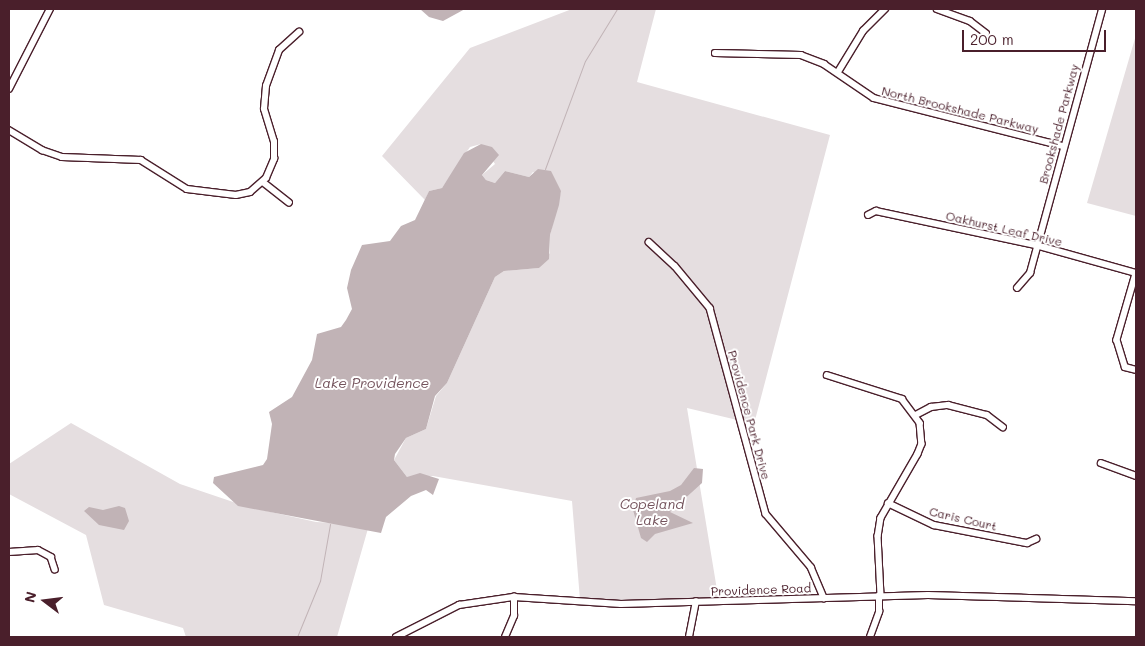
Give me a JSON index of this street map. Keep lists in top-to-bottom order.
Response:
{
  "streets": {
    "street": [
      "North Brookshade Parkway",
      "Brookshade Parkway",
      "Oakhurst Leaf Drive",
      "Providence Park Drive",
      "Caris Court",
      "Providence Road"
    ]
  },
  "crossings": [
    ["North Brookshade Parkway", "Brookshade Parkway"],
    ["Brookshade Parkway", "Oakhurst Leaf Drive"],
    ["Providence Park Drive", "Providence Road"]
  ],
  "water": ["Lake Providence", "Copeland Lake"],
  "scale_bar": "200 m",
  "north": "left"
}
